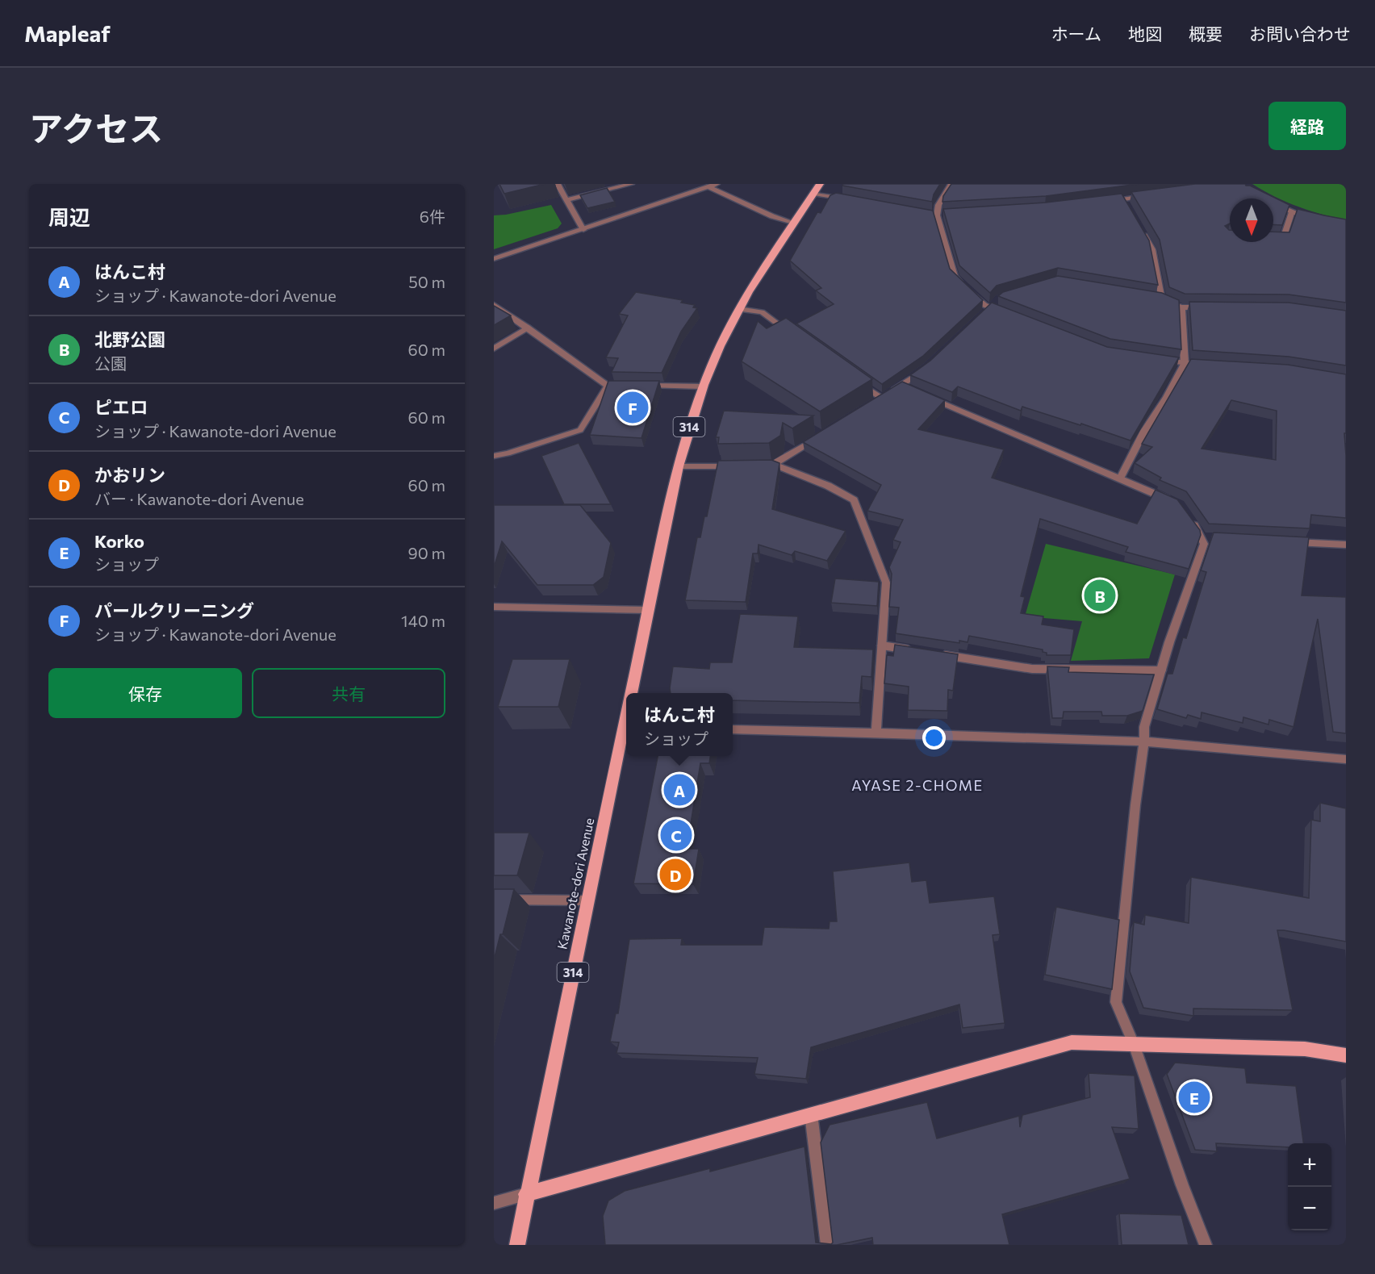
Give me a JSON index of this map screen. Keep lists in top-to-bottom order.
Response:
{
  "streets": {
    "main road": ["314", "Kawanote-dori Avenue"]
  },
  "districts": ["AYASE 2-CHOME"],
  "north": "bottom",
  "page": {
    "header": "Mapleaf",
    "nav": [
      "ホーム",
      "地図",
      "概要",
      "お問い合わせ"
    ],
    "title": "アクセス",
    "buttons": [
      "経路",
      ["保存", "共有"]
    ],
    "heading": ["周辺", "6件"],
    "list": [
      {
        "mark": "A",
        "name": "はんこ村",
        "note": "ショップ · Kawanote-dori Avenue",
        "value": "50 m"
      },
      {
        "mark": "B",
        "name": "北野公園",
        "note": "公園",
        "value": "60 m"
      },
      {
        "mark": "C",
        "name": "ピエロ",
        "note": "ショップ · Kawanote-dori Avenue",
        "value": "60 m"
      },
      {
        "mark": "D",
        "name": "かおリン",
        "note": "バー · Kawanote-dori Avenue",
        "value": "60 m"
      },
      {
        "mark": "E",
        "name": "Korko",
        "note": "ショップ",
        "value": "90 m"
      },
      {
        "mark": "F",
        "name": "パールクリーニング",
        "note": "ショップ · Kawanote-dori Avenue",
        "value": "140 m"
      }
    ],
    "pins": [
      "F",
      "B",
      "A",
      "C",
      "D",
      "E"
    ],
    "popup": ["はんこ村", "ショップ"],
    "map_buttons": ["+", "−"]
  }
}
